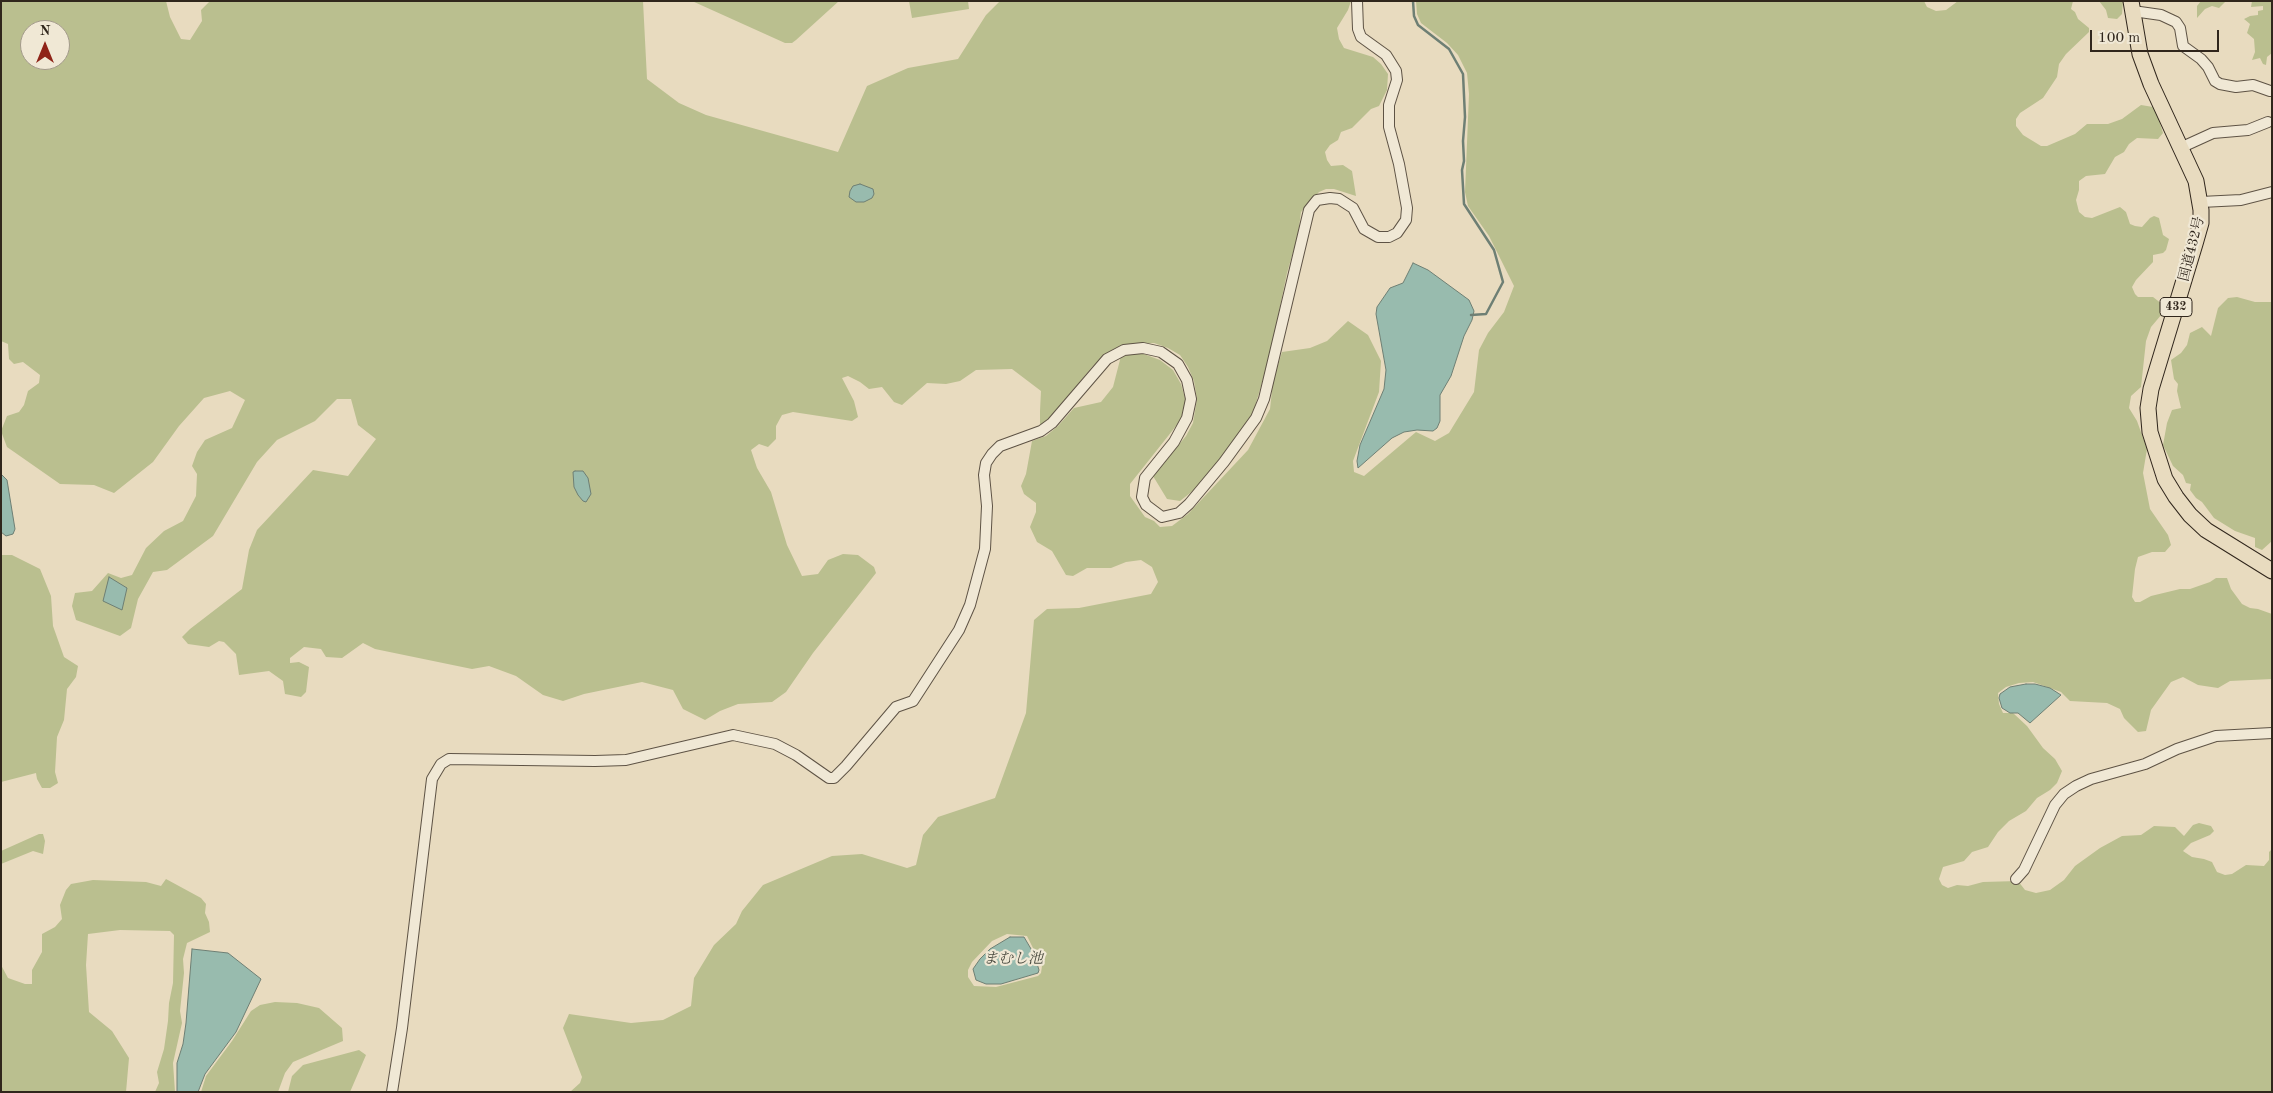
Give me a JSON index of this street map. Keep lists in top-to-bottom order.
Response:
{
  "streets": {
    "highway": ["国道432号", "432"]
  },
  "water": ["まむし池"],
  "scale_bar": "100 m",
  "north": "top"
}
